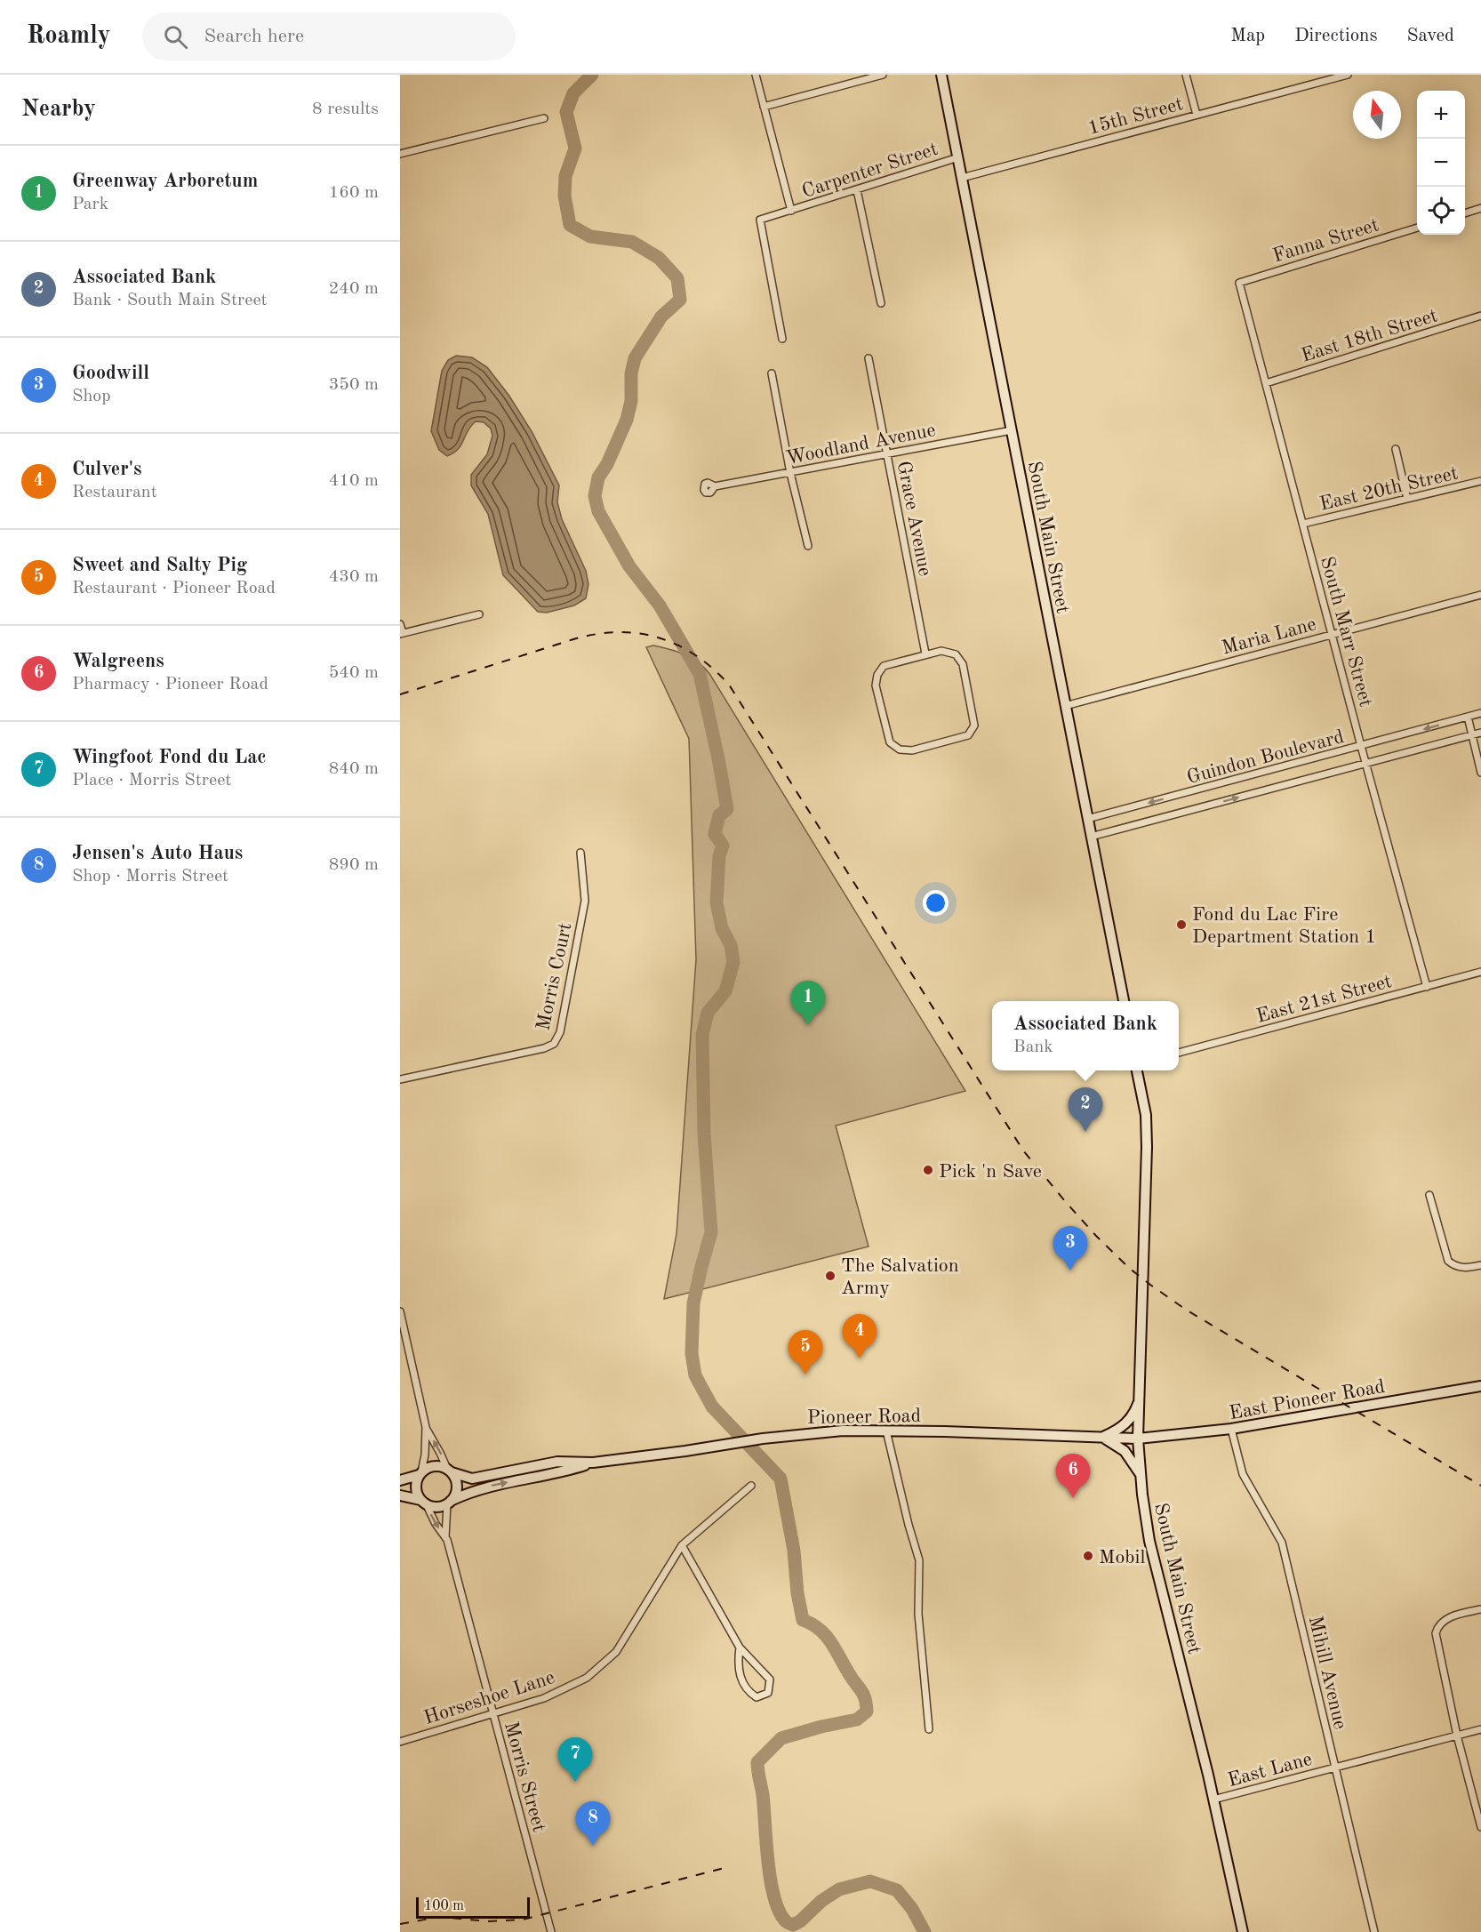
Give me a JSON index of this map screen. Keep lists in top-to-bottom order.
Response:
{
  "streets": {
    "main road": ["South Main Street", "East Pioneer Road", "Pioneer Road"],
    "street": [
      "15th Street",
      "Carpenter Street",
      "Fanna Street",
      "East 18th Street",
      "Woodland Avenue",
      "East 20th Street",
      "Grace Avenue",
      "South Marr Street",
      "Maria Lane",
      "Guindon Boulevard",
      "Morris Court",
      "East 21st Street",
      "Mihill Avenue",
      "Horseshoe Lane",
      "East Lane",
      "Morris Street"
    ]
  },
  "crossings": [
    ["15th Street", "South Main Street"],
    ["Carpenter Street", "South Main Street"],
    ["Fanna Street", "South Marr Street"],
    ["East 18th Street", "South Marr Street"],
    ["Woodland Avenue", "Grace Avenue"],
    ["Woodland Avenue", "South Main Street"],
    ["East 20th Street", "South Marr Street"],
    ["South Main Street", "Maria Lane"],
    ["South Main Street", "Guindon Boulevard"],
    ["South Main Street", "East Pioneer Road"],
    ["South Main Street", "Pioneer Road"],
    ["South Main Street", "East Lane"],
    ["South Marr Street", "Maria Lane"],
    ["South Marr Street", "Guindon Boulevard"],
    ["South Marr Street", "East 21st Street"],
    ["East Pioneer Road", "Pioneer Road"],
    ["East Pioneer Road", "Mihill Avenue"],
    ["Pioneer Road", "Morris Street"],
    ["Mihill Avenue", "East Lane"],
    ["Horseshoe Lane", "Morris Street"]
  ],
  "places": [
    "Fond du Lac Fire Department Station 1",
    "Pick 'n Save",
    "The Salvation Army",
    "Mobil"
  ],
  "scale_bar": "100 m",
  "north": "top",
  "page": {
    "header": "Roamly",
    "search": "Search here",
    "nav": ["Map", "Directions", "Saved"],
    "heading": ["Nearby", "8 results"],
    "map_buttons": ["+", "−"],
    "list": [
      {
        "mark": "1",
        "name": "Greenway Arboretum",
        "note": "Park",
        "value": "160 m"
      },
      {
        "mark": "2",
        "name": "Associated Bank",
        "note": "Bank · South Main Street",
        "value": "240 m"
      },
      {
        "mark": "3",
        "name": "Goodwill",
        "note": "Shop",
        "value": "350 m"
      },
      {
        "mark": "4",
        "name": "Culver's",
        "note": "Restaurant",
        "value": "410 m"
      },
      {
        "mark": "5",
        "name": "Sweet and Salty Pig",
        "note": "Restaurant · Pioneer Road",
        "value": "430 m"
      },
      {
        "mark": "6",
        "name": "Walgreens",
        "note": "Pharmacy · Pioneer Road",
        "value": "540 m"
      },
      {
        "mark": "7",
        "name": "Wingfoot Fond du Lac",
        "note": "Place · Morris Street",
        "value": "840 m"
      },
      {
        "mark": "8",
        "name": "Jensen's Auto Haus",
        "note": "Shop · Morris Street",
        "value": "890 m"
      }
    ],
    "pins": [
      "1",
      "2",
      "3",
      "4",
      "5",
      "6",
      "7",
      "8"
    ],
    "popup": ["Associated Bank", "Bank"],
    "scale": "100 m"
  }
}
